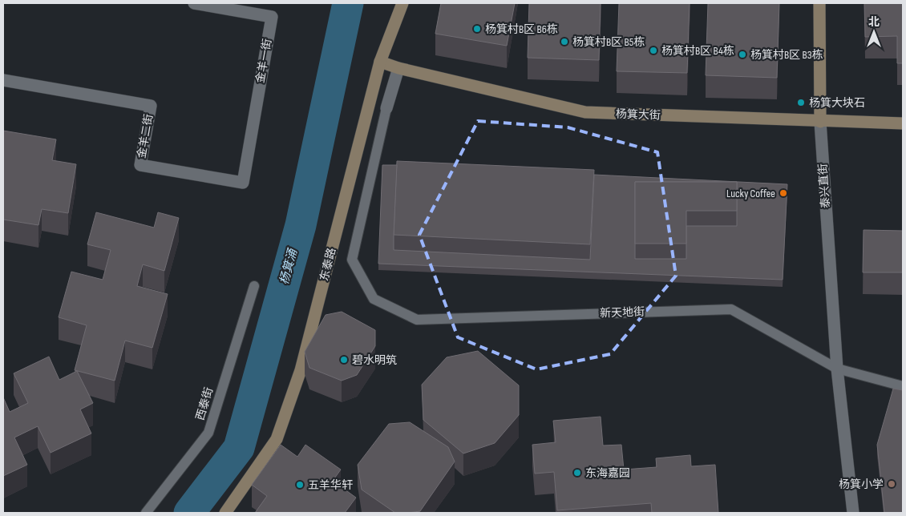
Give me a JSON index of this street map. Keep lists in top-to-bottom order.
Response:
{
  "streets": {
    "street": [
      "金羊一街",
      "杨箕大街",
      "金羊二街",
      "泰兴直街",
      "东泰路"
    ],
    "lane": ["新天地街", "西泰街"]
  },
  "crossings": [
    ["金羊一街", "金羊二街"],
    ["杨箕大街", "泰兴直街"],
    ["杨箕大街", "东泰路"],
    ["泰兴直街", "新天地街"]
  ],
  "water": ["杨箕涌"],
  "places": [
    "杨箕村B区 B6栋",
    "杨箕村B区 B5栋",
    "杨箕村B区 B4栋",
    "杨箕村B区 B3栋",
    "杨箕大块石",
    "Lucky Coffee",
    "碧水明筑",
    "东海嘉园",
    "杨箕小学",
    "五羊华轩"
  ],
  "north": "top"
}
